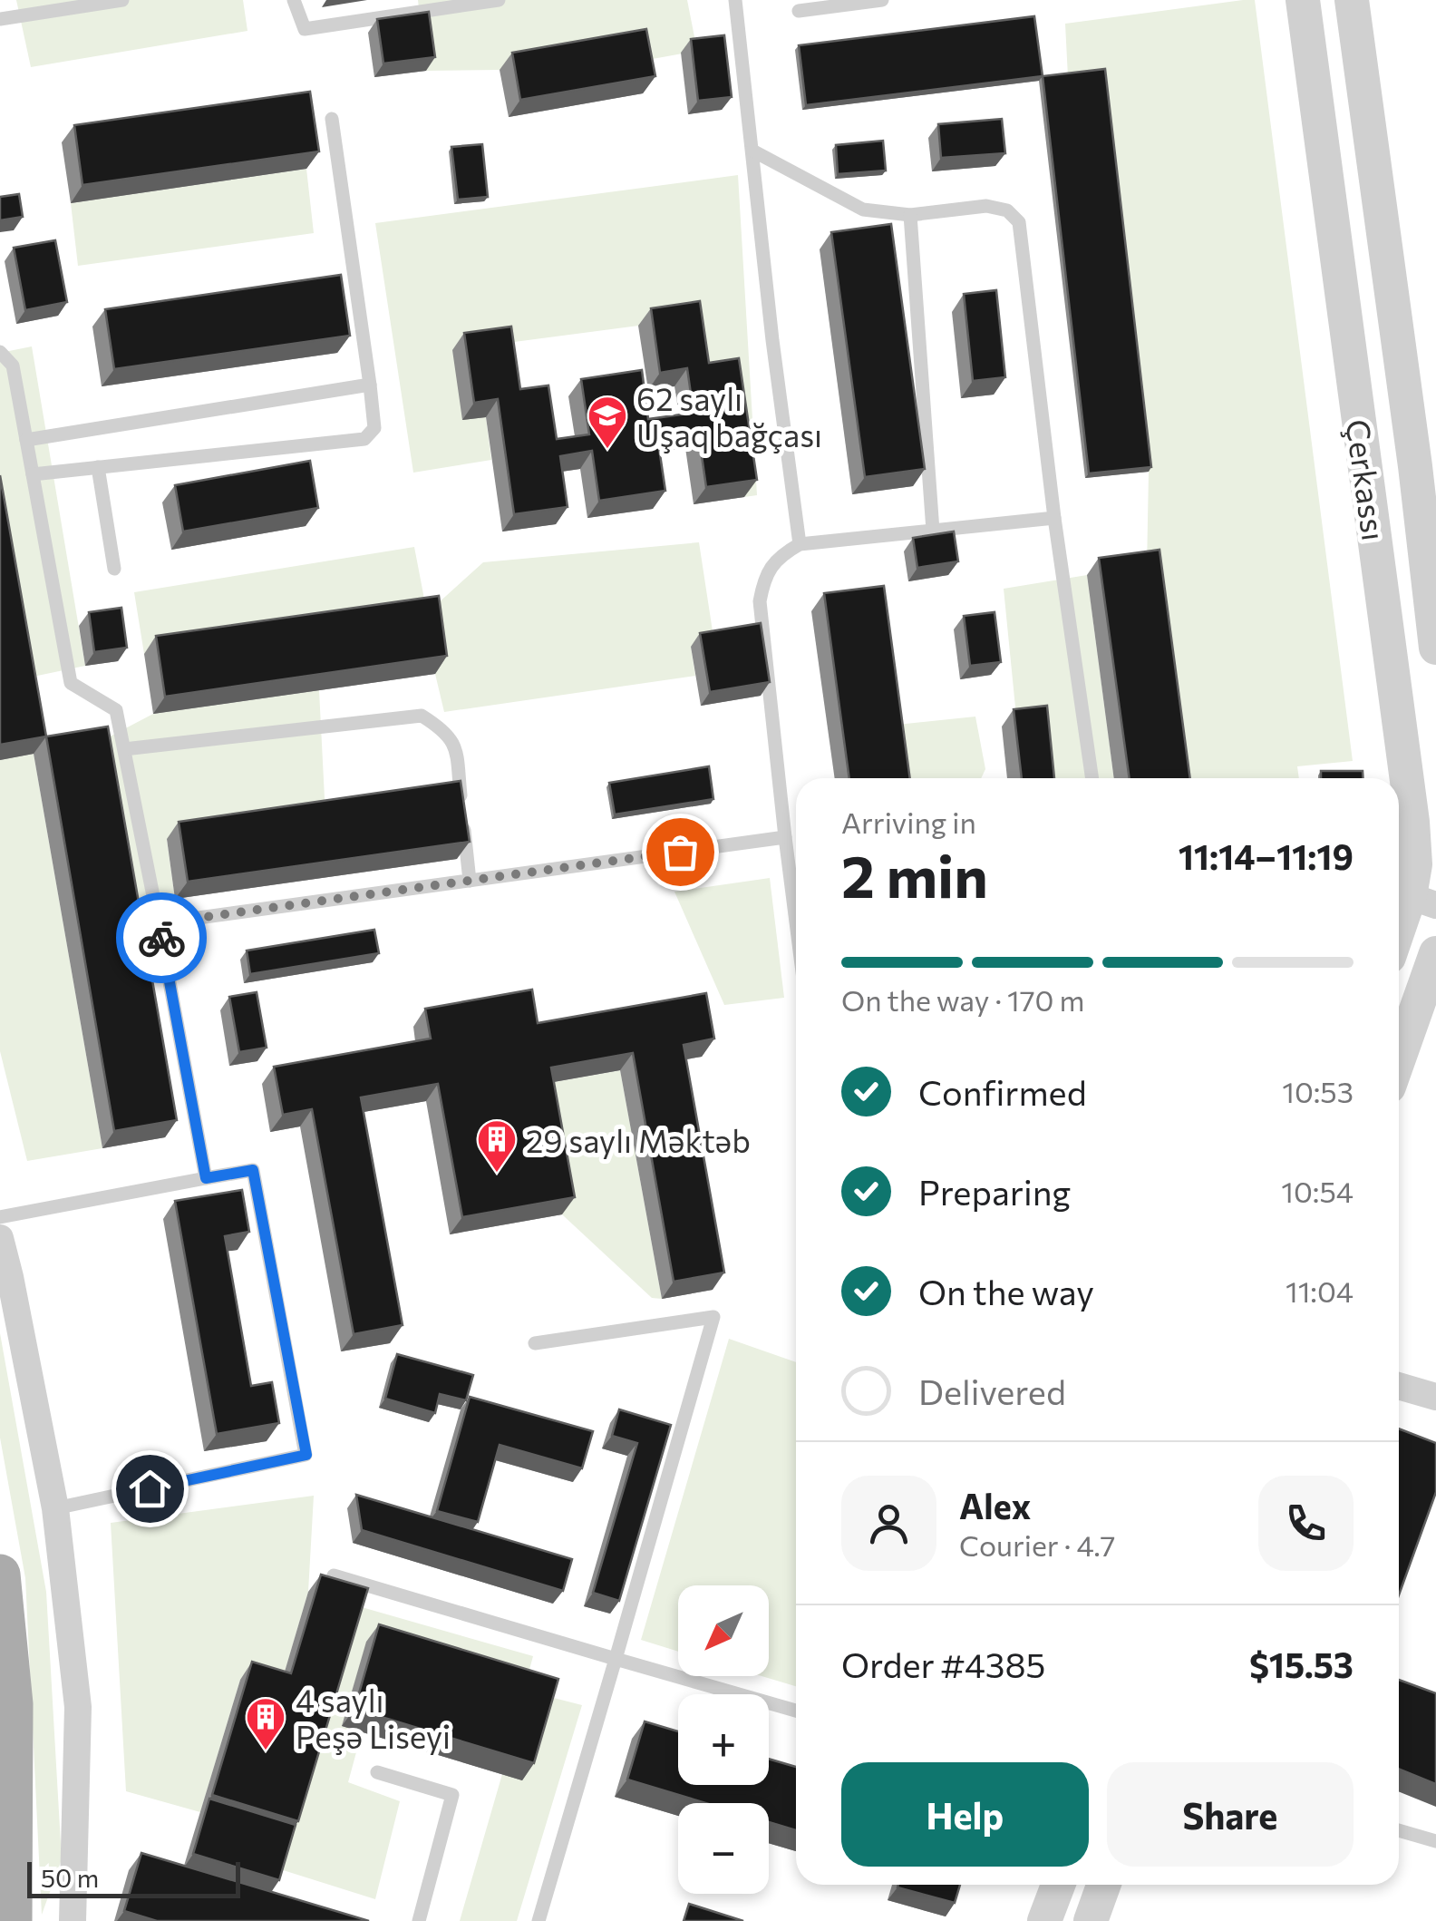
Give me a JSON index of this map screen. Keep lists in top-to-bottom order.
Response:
{
  "streets": {
    "street": ["Çerkassı"]
  },
  "places": {
    "school or university": ["62 saylı Uşaq bağçası"],
    "building": ["29 saylı Məktəb", "4 saylı Peşə Liseyi"]
  },
  "scale_bar": "50 m",
  "north": "bottom left",
  "page": {
    "heading": ["2 min", "Arriving in", "11:14–11:19"],
    "panel": [
      "Alex",
      "Courier · 4.7",
      "Order #4385",
      "$15.53"
    ],
    "bar": "On the way · 170 m",
    "list": [
      ["Confirmed", "10:53"],
      ["Preparing", "10:54"],
      ["On the way", "11:04"],
      "Delivered"
    ],
    "map_buttons": ["+", "−"],
    "buttons": ["Help", "Share"],
    "scale": "50 m"
  }
}
